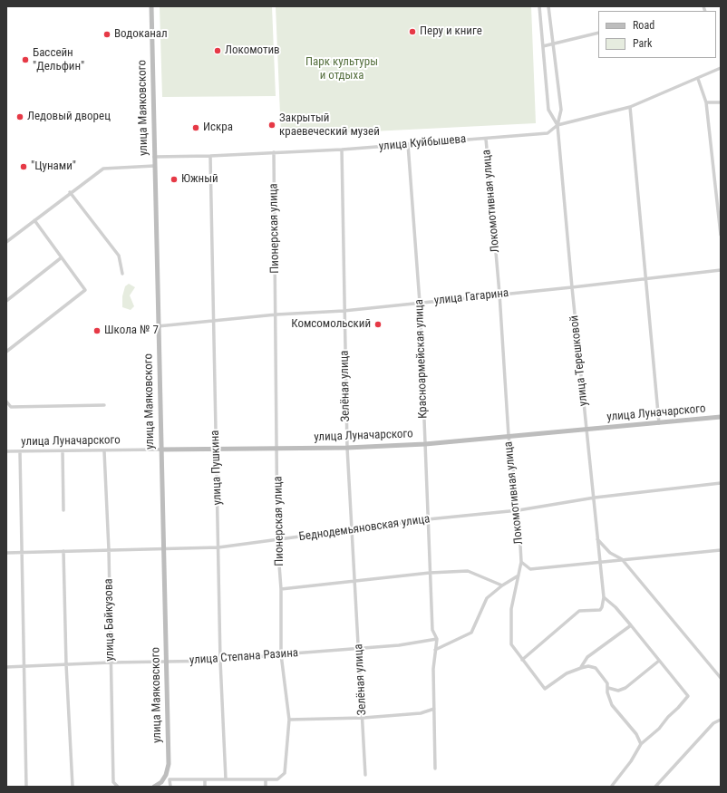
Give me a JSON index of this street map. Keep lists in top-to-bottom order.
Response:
{
  "streets": {
    "main road": ["улица Маяковского", "улица Луначарского"],
    "street": [
      "улица Куйбышева",
      "Локомотивная улица",
      "Пионерская улица",
      "улица Гагарина",
      "Красноармейская улица",
      "улица Терешковой",
      "Зелёная улица",
      "улица Пушкина",
      "Беднодемьяновская улица",
      "улица Байкузова",
      "улица Степана Разина"
    ]
  },
  "crossings": [
    ["улица Маяковского", "улица Куйбышева"],
    ["улица Маяковского", "улица Гагарина"],
    ["улица Маяковского", "улица Луначарского"],
    ["улица Маяковского", "Беднодемьяновская улица"],
    ["улица Маяковского", "улица Степана Разина"],
    ["улица Куйбышева", "Локомотивная улица"],
    ["улица Куйбышева", "Пионерская улица"],
    ["улица Куйбышева", "Красноармейская улица"],
    ["улица Куйбышева", "улица Терешковой"],
    ["улица Куйбышева", "Зелёная улица"],
    ["улица Куйбышева", "улица Пушкина"],
    ["Локомотивная улица", "улица Гагарина"],
    ["Локомотивная улица", "улица Луначарского"],
    ["Локомотивная улица", "Беднодемьяновская улица"],
    ["Пионерская улица", "улица Гагарина"],
    ["Пионерская улица", "улица Луначарского"],
    ["Пионерская улица", "улица Пушкина"],
    ["Пионерская улица", "Беднодемьяновская улица"],
    ["Пионерская улица", "улица Степана Разина"],
    ["улица Гагарина", "Красноармейская улица"],
    ["улица Гагарина", "улица Терешковой"],
    ["улица Гагарина", "Зелёная улица"],
    ["улица Гагарина", "улица Пушкина"],
    ["Красноармейская улица", "улица Луначарского"],
    ["Красноармейская улица", "Беднодемьяновская улица"],
    ["Красноармейская улица", "улица Степана Разина"],
    ["улица Терешковой", "улица Луначарского"],
    ["улица Терешковой", "Беднодемьяновская улица"],
    ["Зелёная улица", "улица Луначарского"],
    ["Зелёная улица", "Беднодемьяновская улица"],
    ["Зелёная улица", "улица Степана Разина"],
    ["улица Луначарского", "улица Пушкина"],
    ["улица Луначарского", "улица Байкузова"],
    ["улица Пушкина", "Беднодемьяновская улица"],
    ["улица Пушкина", "улица Степана Разина"],
    ["Беднодемьяновская улица", "улица Байкузова"],
    ["улица Байкузова", "улица Степана Разина"]
  ],
  "parks": ["Парк культуры и отдыха"],
  "places": [
    "Перу и книге",
    "Водоканал",
    "Локомотив",
    "Бассейн \"Дельфин\"",
    "Ледовый дворец",
    "Закрытый краевеческий музей",
    "Искра",
    "\"Цунами\"",
    "Южный",
    "Комсомольский",
    "Школа № 7"
  ],
  "legend": ["Road", "Park"]
}
